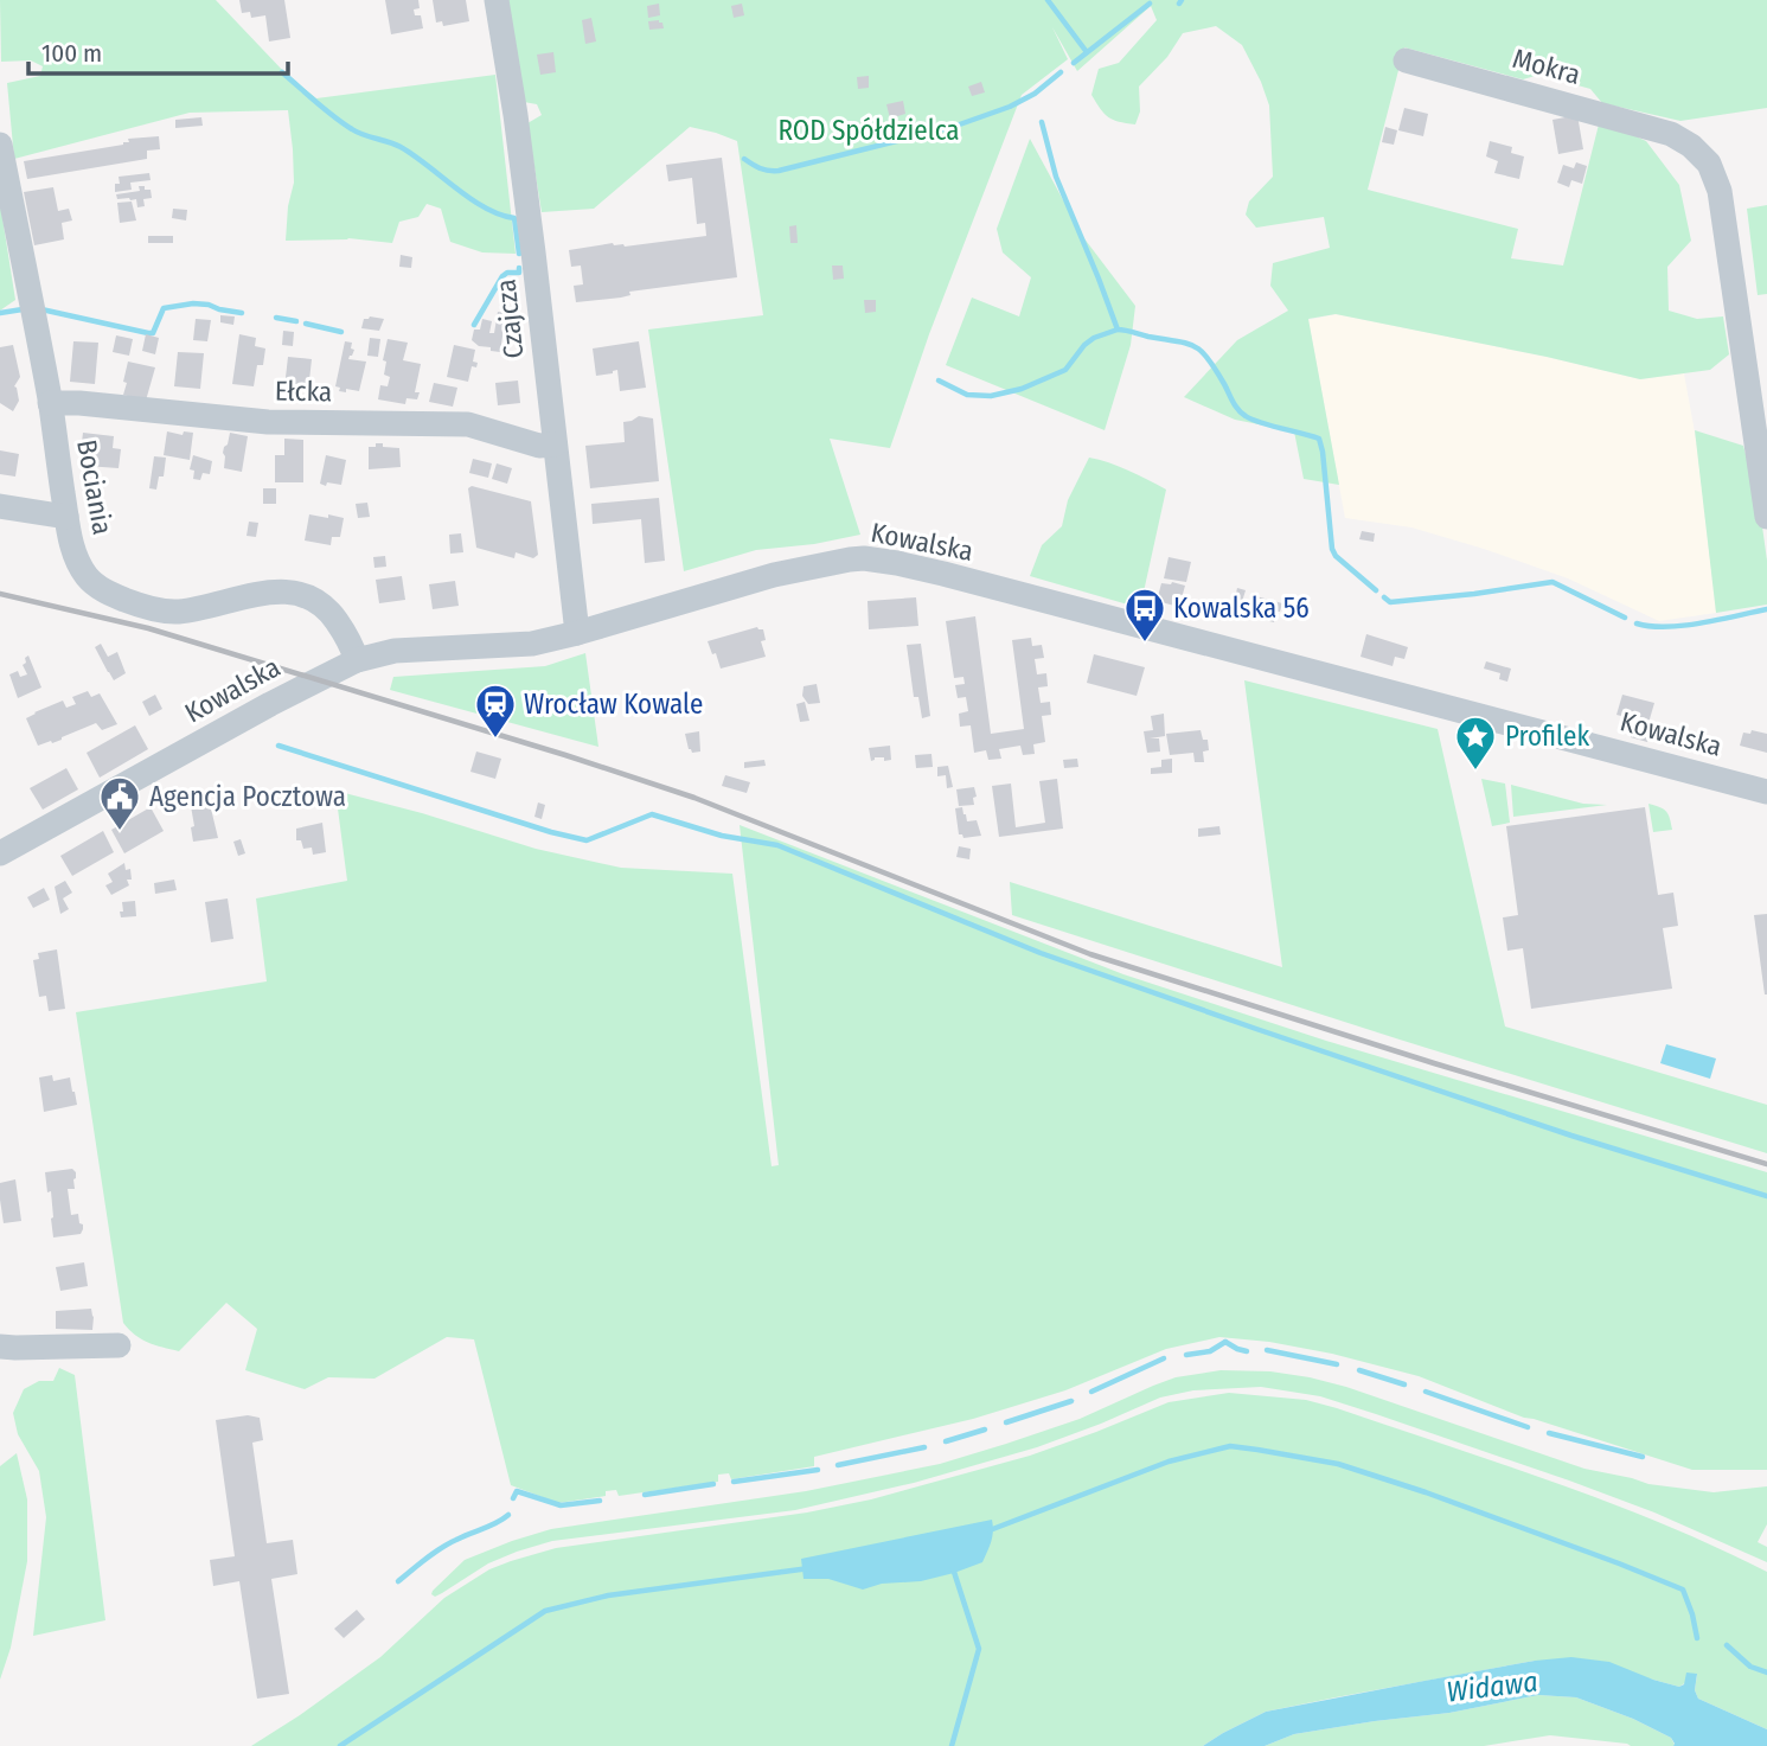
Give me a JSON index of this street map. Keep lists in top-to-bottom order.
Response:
{
  "streets": {
    "street": [
      "Mokra",
      "Czajcza",
      "Ełcka",
      "Bociania",
      "Kowalska"
    ]
  },
  "crossings": [
    ["Czajcza", "Ełcka"],
    ["Czajcza", "Kowalska"],
    ["Ełcka", "Bociania"],
    ["Bociania", "Kowalska"]
  ],
  "water": ["Widawa"],
  "parks": ["ROD Spółdzielca"],
  "places": {
    "bus stop": ["Kowalska 56"],
    "station": ["Wrocław Kowale"],
    "place": ["Profilek"],
    "public building": ["Agencja Pocztowa"]
  },
  "scale_bar": "100 m"
}
